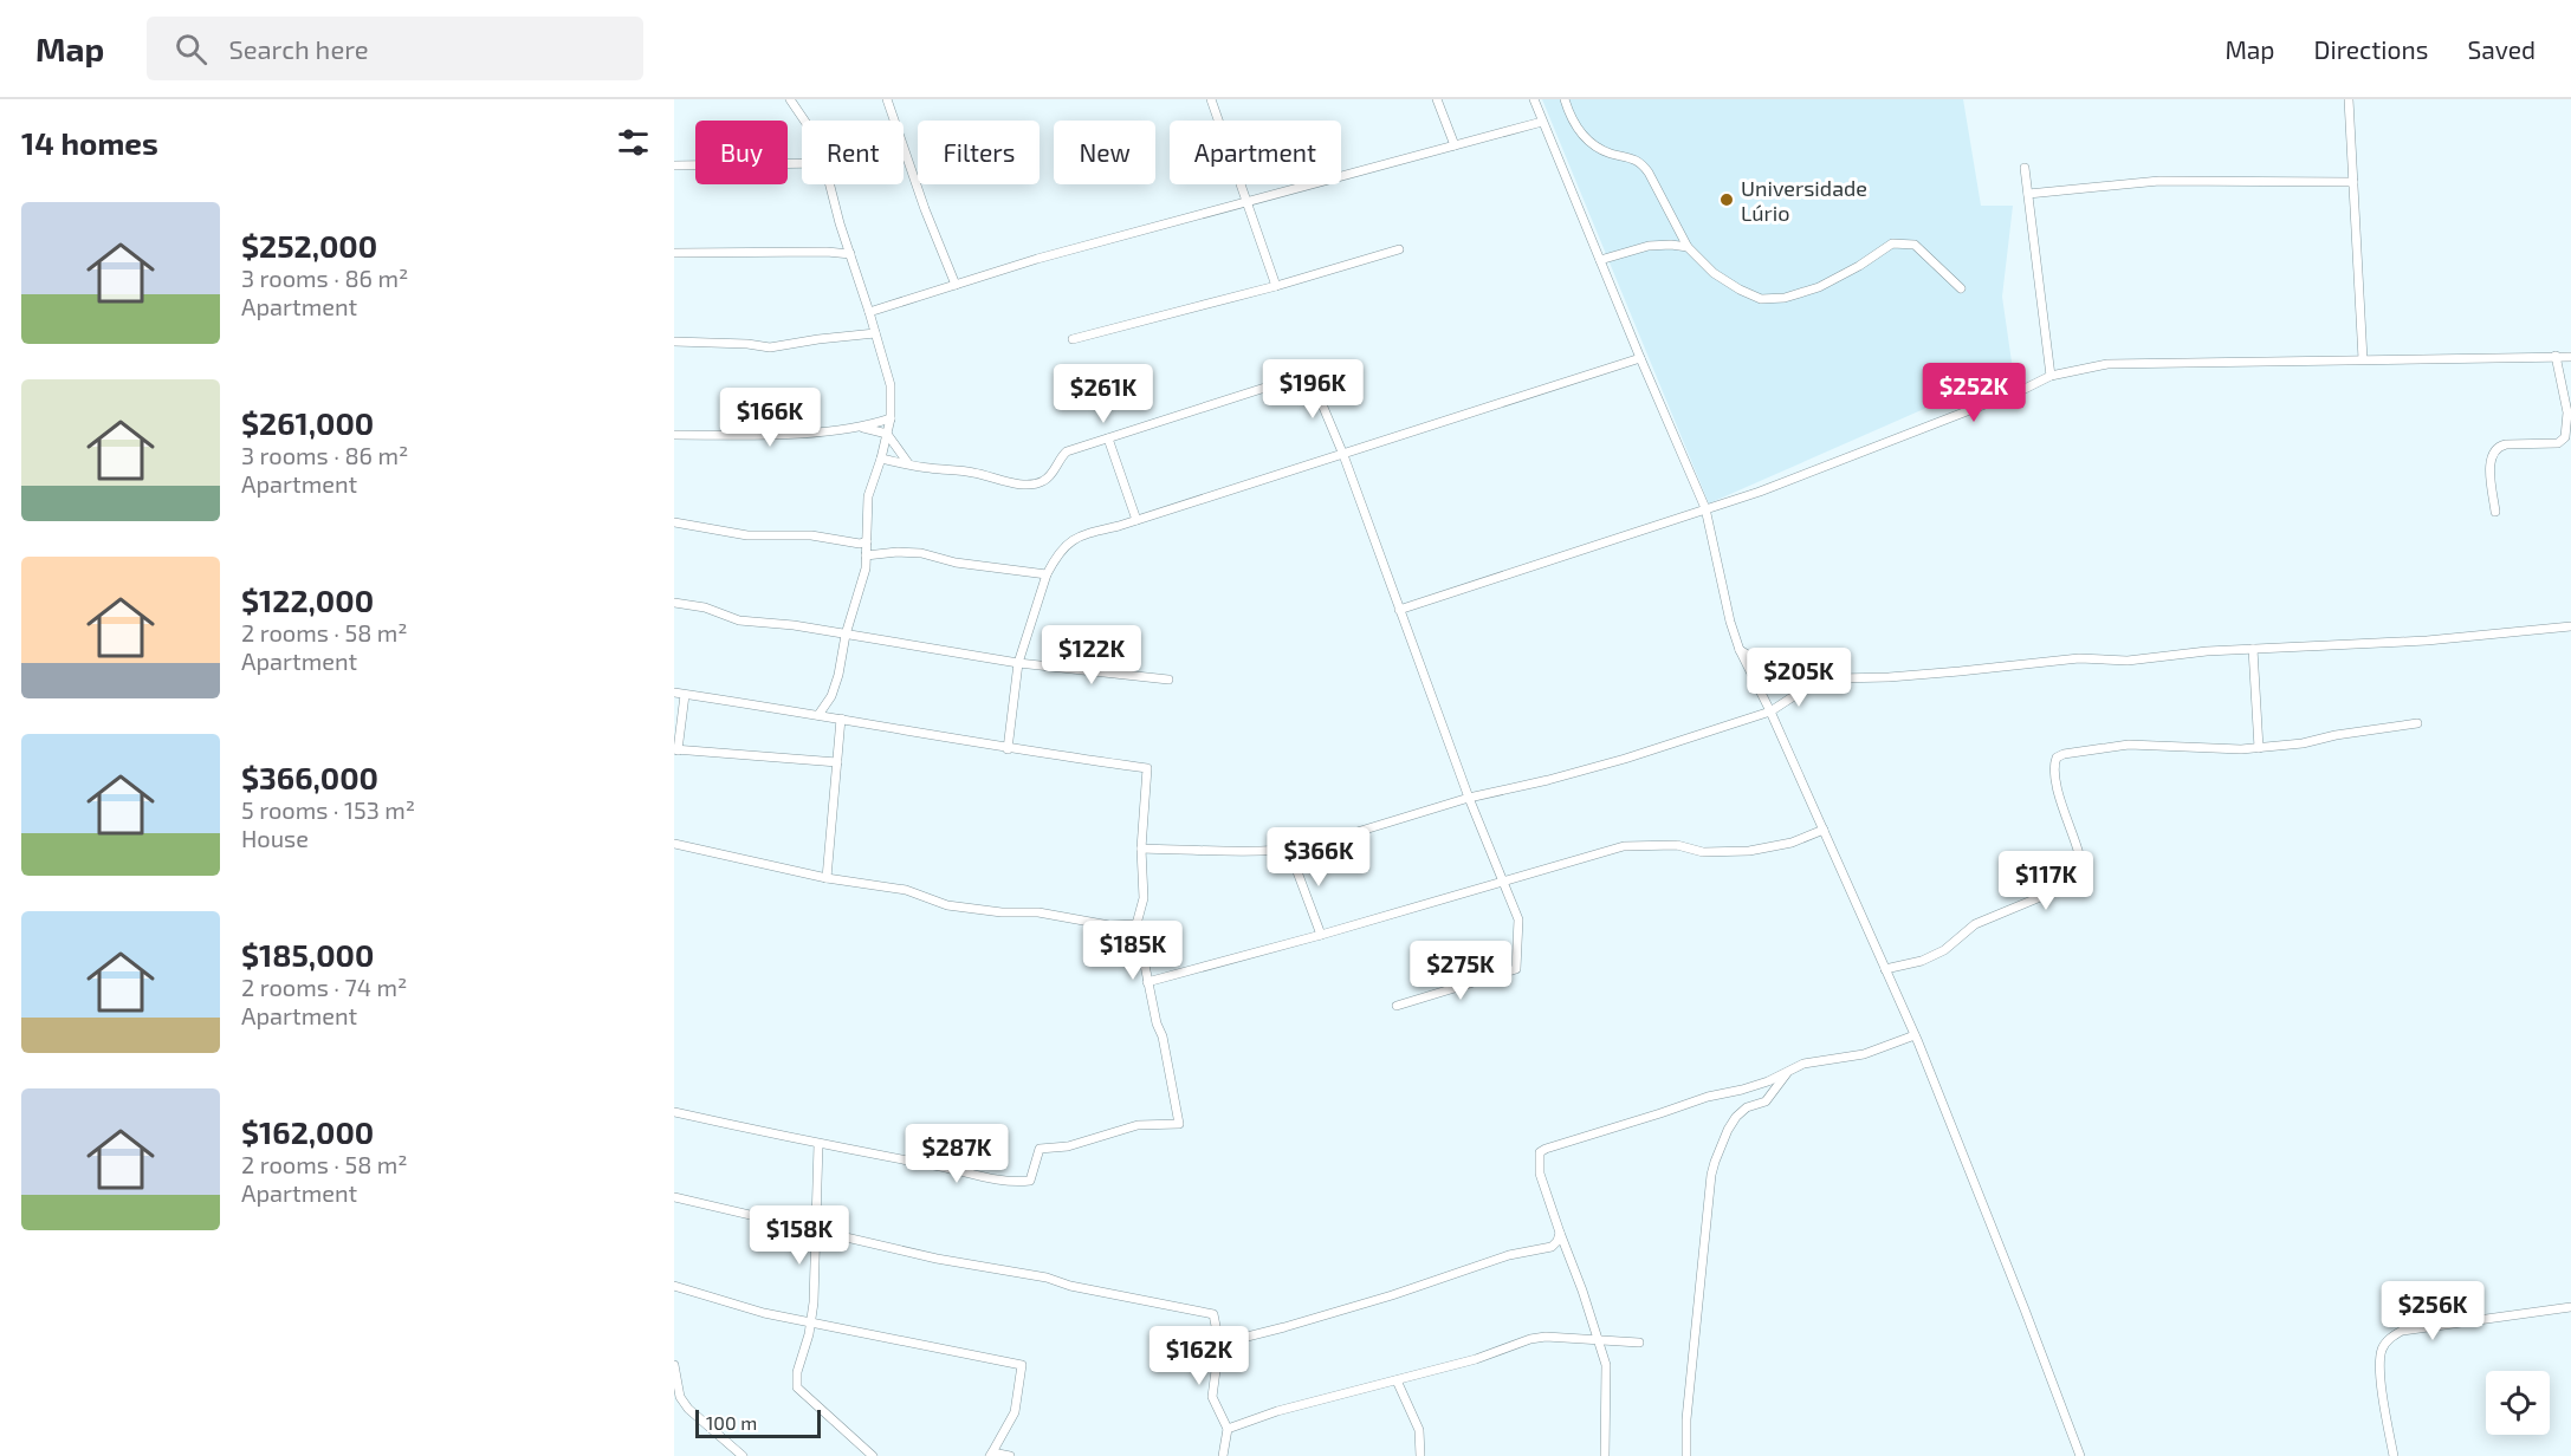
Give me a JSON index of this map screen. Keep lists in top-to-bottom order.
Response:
{
  "places": ["Universidade Lúrio"],
  "scale_bar": "100 m",
  "page": {
    "header": "Map",
    "search": "Search here",
    "nav": ["Map", "Directions", "Saved"],
    "heading": "14 homes",
    "chip": [
      "Buy",
      "Rent",
      "Filters",
      "New",
      "Apartment"
    ],
    "list": [
      {
        "name": "$252,000",
        "note": "3 rooms · 86 m² · Apartment"
      },
      {
        "name": "$261,000",
        "note": "3 rooms · 86 m² · Apartment"
      },
      {
        "name": "$122,000",
        "note": "2 rooms · 58 m² · Apartment"
      },
      {
        "name": "$366,000",
        "note": "5 rooms · 153 m² · House"
      },
      {
        "name": "$185,000",
        "note": "2 rooms · 74 m² · Apartment"
      },
      {
        "name": "$162,000",
        "note": "2 rooms · 58 m² · Apartment"
      }
    ],
    "price": [
      "$196K",
      "$252K",
      "$261K",
      "$166K",
      "$122K",
      "$205K",
      "$366K",
      "$117K",
      "$185K",
      "$275K",
      "$287K",
      "$158K",
      "$256K",
      "$162K"
    ],
    "scale": "100 m"
  }
}
